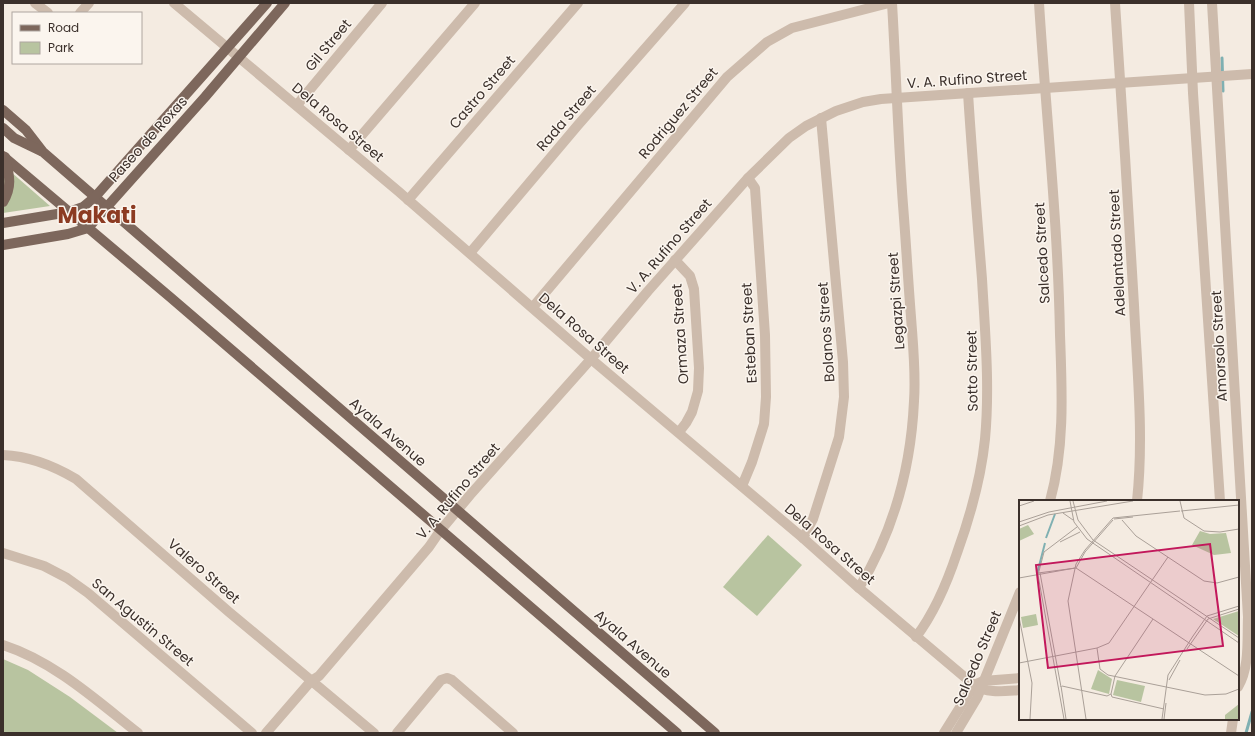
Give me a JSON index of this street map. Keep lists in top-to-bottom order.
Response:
{
  "streets": {
    "main road": ["Paseo de Roxas", "Ayala Avenue"],
    "street": [
      "Gil Street",
      "V. A. Rufino Street",
      "Castro Street",
      "Rodriguez Street",
      "Rada Street",
      "Dela Rosa Street",
      "Salcedo Street",
      "Adelantado Street",
      "Legazpi Street",
      "Bolanos Street",
      "Esteban Street",
      "Ormaza Street",
      "Amorsolo Street",
      "Sotto Street",
      "Valero Street",
      "San Agustin Street"
    ]
  },
  "crossings": [
    ["Gil Street", "Dela Rosa Street"],
    ["V. A. Rufino Street", "Dela Rosa Street"],
    ["V. A. Rufino Street", "Salcedo Street"],
    ["V. A. Rufino Street", "Adelantado Street"],
    ["V. A. Rufino Street", "Legazpi Street"],
    ["V. A. Rufino Street", "Bolanos Street"],
    ["V. A. Rufino Street", "Esteban Street"],
    ["V. A. Rufino Street", "Ormaza Street"],
    ["V. A. Rufino Street", "Amorsolo Street"],
    ["V. A. Rufino Street", "Sotto Street"],
    ["V. A. Rufino Street", "Ayala Avenue"],
    ["V. A. Rufino Street", "Valero Street"],
    ["Castro Street", "Dela Rosa Street"],
    ["Rodriguez Street", "Dela Rosa Street"],
    ["Rodriguez Street", "Legazpi Street"],
    ["Rada Street", "Dela Rosa Street"],
    ["Dela Rosa Street", "Paseo de Roxas"],
    ["Dela Rosa Street", "Salcedo Street"],
    ["Dela Rosa Street", "Legazpi Street"],
    ["Dela Rosa Street", "Bolanos Street"],
    ["Dela Rosa Street", "Esteban Street"],
    ["Dela Rosa Street", "Ormaza Street"],
    ["Dela Rosa Street", "Sotto Street"],
    ["Paseo de Roxas", "Ayala Avenue"]
  ],
  "districts": ["Makati"],
  "legend": ["Road", "Park"]
}
